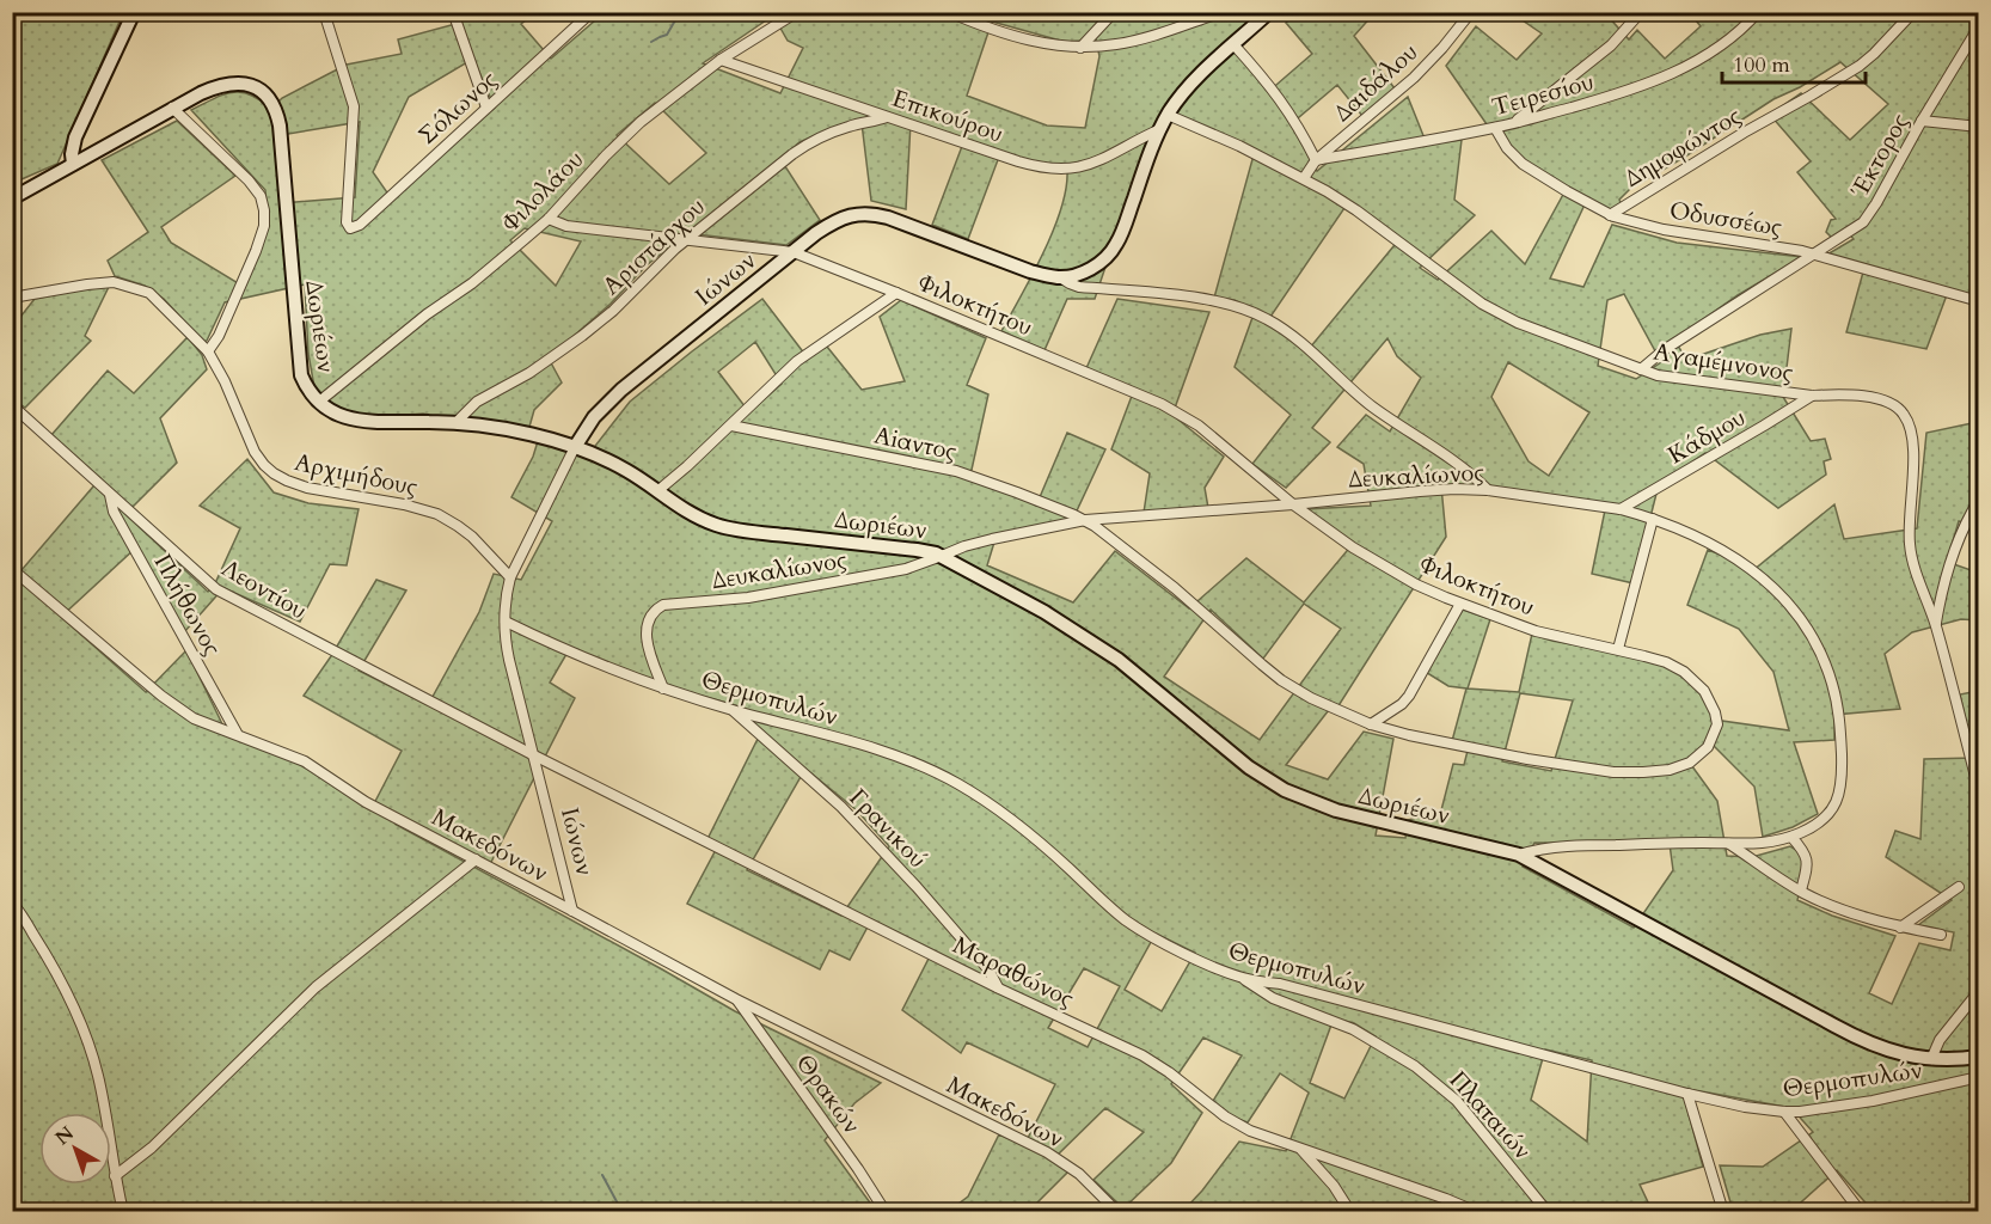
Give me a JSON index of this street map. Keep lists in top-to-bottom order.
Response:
{
  "streets": {
    "street": [
      "Δαιδάλου",
      "Τειρεσίου",
      "Σόλωνος",
      "Επικούρου",
      "Δημοφώντος",
      "Έκτορος",
      "Φιλολάου",
      "Οδυσσέως",
      "Αριστάρχου",
      "Ιώνων",
      "Φιλοκτήτου",
      "Δωριέων",
      "Αγαμέμνονος",
      "Κάδμου",
      "Aiαντος",
      "Αρχιμήδους",
      "Δευκαλίωνος",
      "Λεοντίου",
      "Πλήθωνος",
      "Θερμοπυλών",
      "Γρανικού",
      "Μακεδόνων",
      "Μαραθώνος",
      "Θρακών",
      "Πλαταιών"
    ]
  },
  "crossings": [
    ["Δαιδάλου", "Τειρεσίου"],
    ["Δαιδάλου", "Αγαμέμνονος"],
    ["Τειρεσίου", "Οδυσσέως"],
    ["Επικούρου", "Φιλολάου"],
    ["Επικούρου", "Αριστάρχου"],
    ["Δημοφώντος", "Οδυσσέως"],
    ["Έκτορος", "Οδυσσέως"],
    ["Έκτορος", "Αγαμέμνονος"],
    ["Φιλολάου", "Φιλοκτήτου"],
    ["Φιλολάου", "Δωριέων"],
    ["Αριστάρχου", "Φιλοκτήτου"],
    ["Αριστάρχου", "Δωριέων"],
    ["Ιώνων", "Φιλοκτήτου"],
    ["Ιώνων", "Δωριέων"],
    ["Ιώνων", "Αρχιμήδους"],
    ["Ιώνων", "Λεοντίου"],
    ["Ιώνων", "Θερμοπυλών"],
    ["Ιώνων", "Μακεδόνων"],
    ["Ιώνων", "Μαραθώνος"],
    ["Φιλοκτήτου", "Aiαντος"],
    ["Φιλοκτήτου", "Δευκαλίωνος"],
    ["Δωριέων", "Δευκαλίωνος"],
    ["Αγαμέμνονος", "Κάδμου"],
    ["Κάδμου", "Δευκαλίωνος"],
    ["Aiαντος", "Δευκαλίωνος"],
    ["Δευκαλίωνος", "Θερμοπυλών"],
    ["Λεοντίου", "Πλήθωνος"],
    ["Λεοντίου", "Μαραθώνος"],
    ["Πλήθωνος", "Μακεδόνων"],
    ["Θερμοπυλών", "Γρανικού"],
    ["Θερμοπυλών", "Πλαταιών"],
    ["Γρανικού", "Μαραθώνος"],
    ["Μακεδόνων", "Θρακών"]
  ],
  "scale_bar": "100 m",
  "north": "top left"
}
